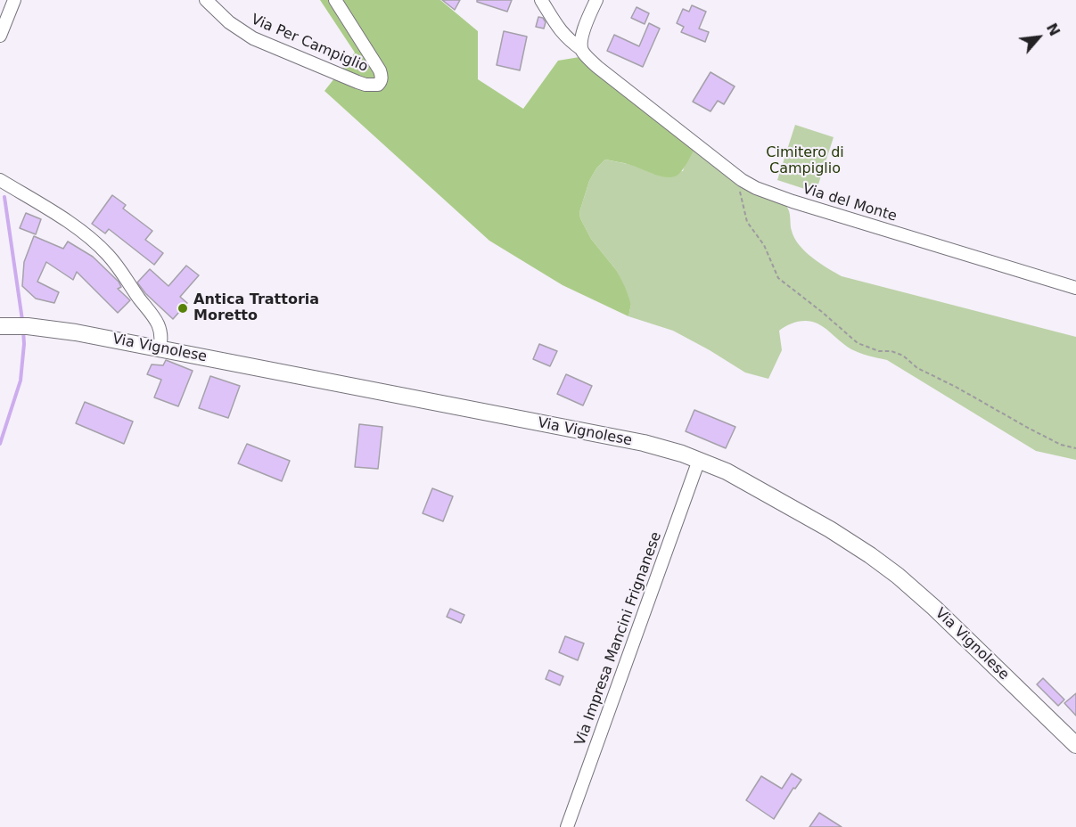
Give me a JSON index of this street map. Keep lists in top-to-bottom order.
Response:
{
  "streets": {
    "main road": ["Via Vignolese"],
    "street": ["Via Per Campiglio", "Via del Monte", "Via Impresa Mancini Frignanese"]
  },
  "crossings": [
    ["Via Vignolese", "Via Impresa Mancini Frignanese"]
  ],
  "parks": ["Cimitero di Campiglio"],
  "places": ["Antica Trattoria Moretto"],
  "north": "top right"
}
